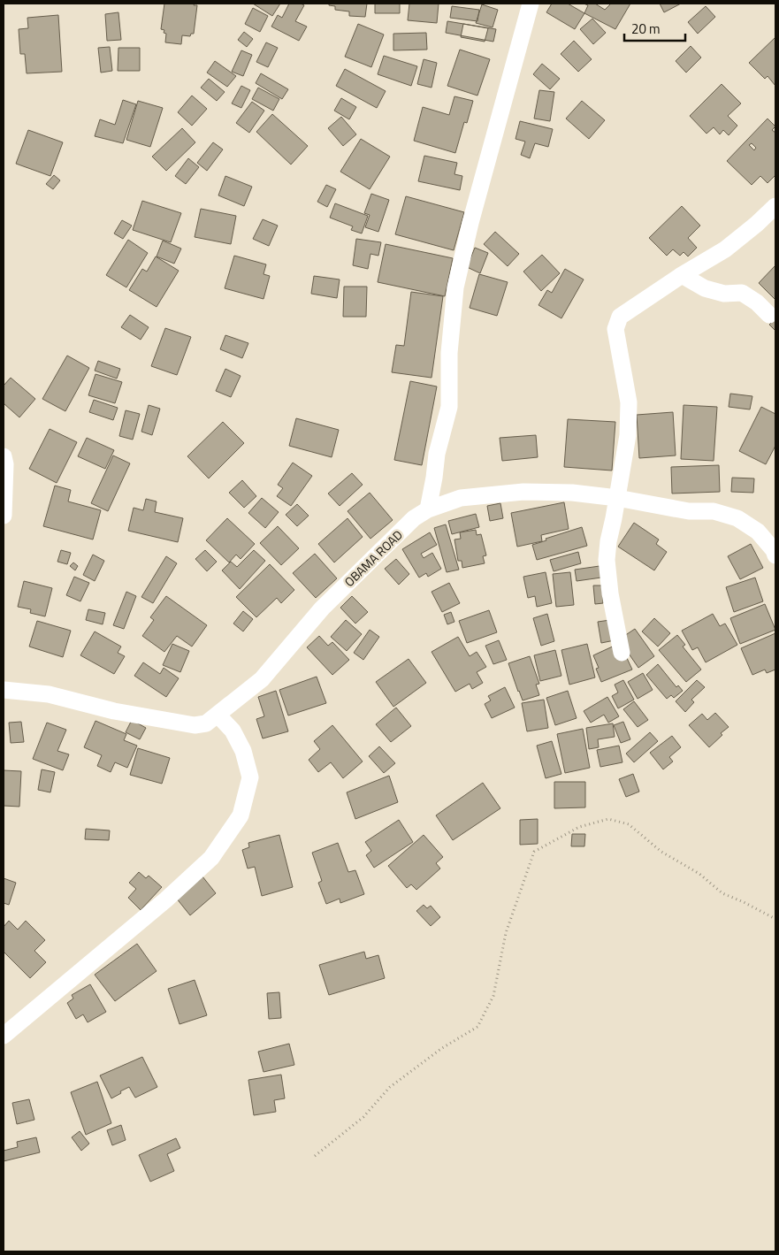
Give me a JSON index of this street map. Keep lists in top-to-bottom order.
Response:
{
  "streets": {
    "street": ["OBAMA ROAD"]
  },
  "scale_bar": "20 m"
}
